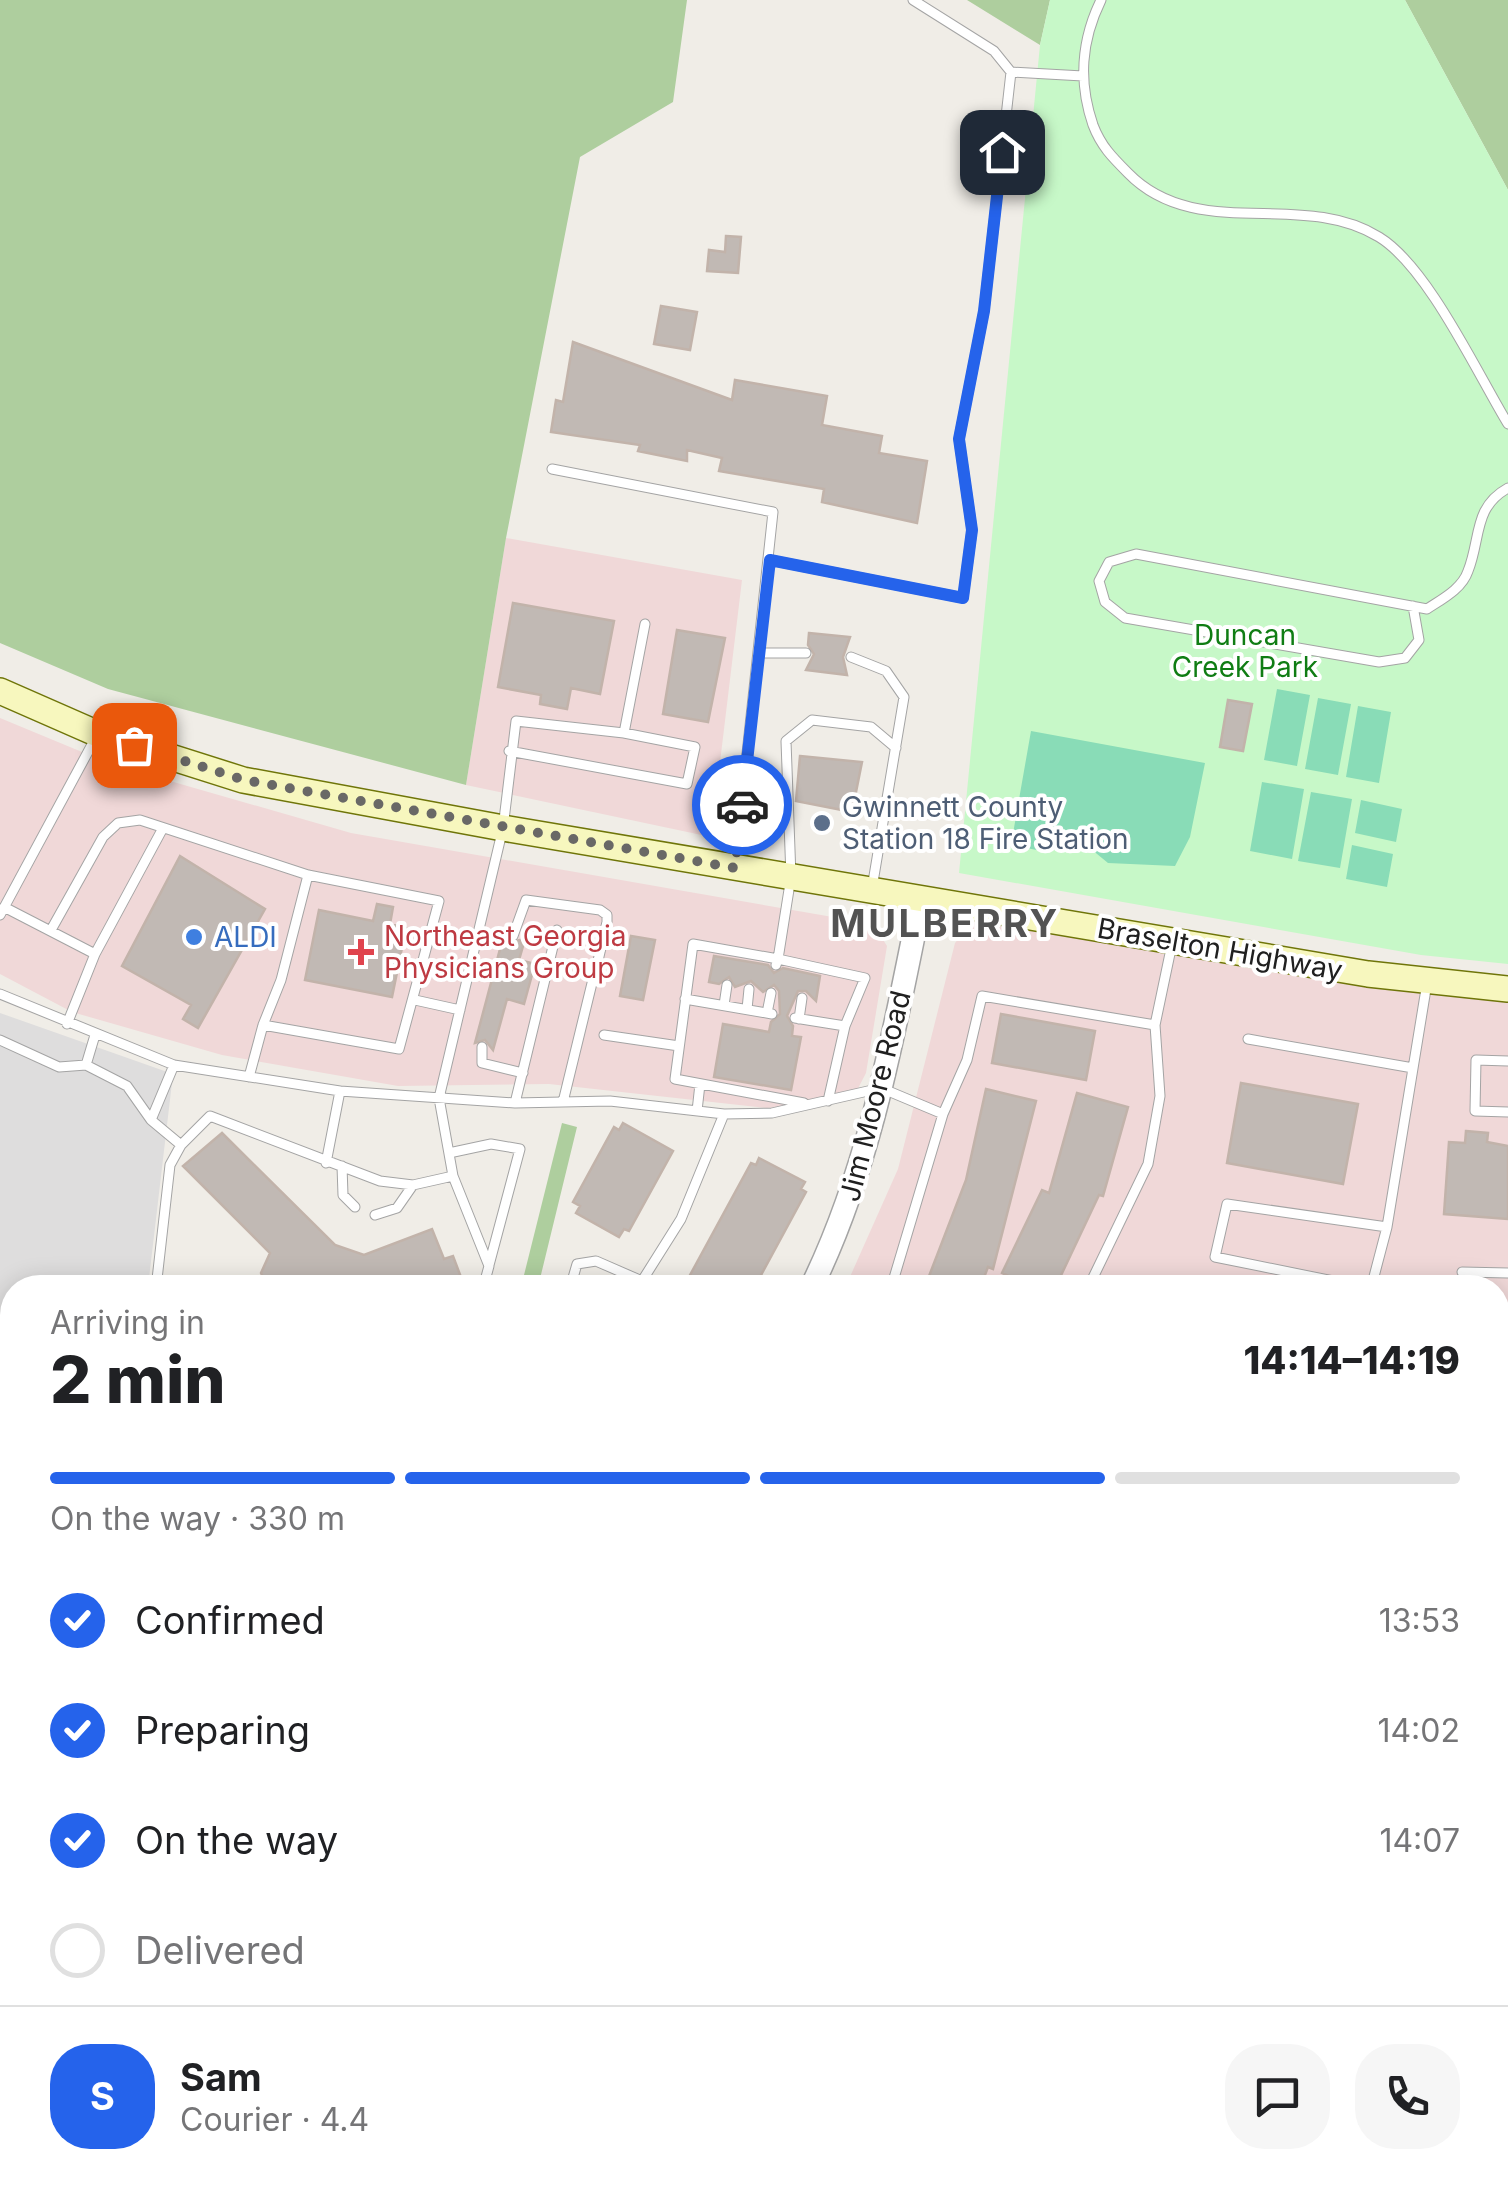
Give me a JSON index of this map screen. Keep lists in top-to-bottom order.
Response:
{
  "streets": {
    "main road": ["Braselton Highway"],
    "street": ["Jim Moore Road"]
  },
  "crossings": [
    ["Braselton Highway", "Jim Moore Road"]
  ],
  "districts": ["MULBERRY"],
  "parks": ["Duncan Creek Park"],
  "places": {
    "other": ["Gwinnett County Station 18 Fire Station", "ALDI"],
    "health": ["Northeast Georgia Physicians Group"]
  },
  "page": {
    "heading": ["2 min", "Arriving in", "14:14–14:19"],
    "panel": ["Sam", "Courier · 4.4"],
    "bar": "On the way · 330 m",
    "list": [
      ["Confirmed", "13:53"],
      ["Preparing", "14:02"],
      ["On the way", "14:07"],
      "Delivered"
    ],
    "round": "S"
  }
}
